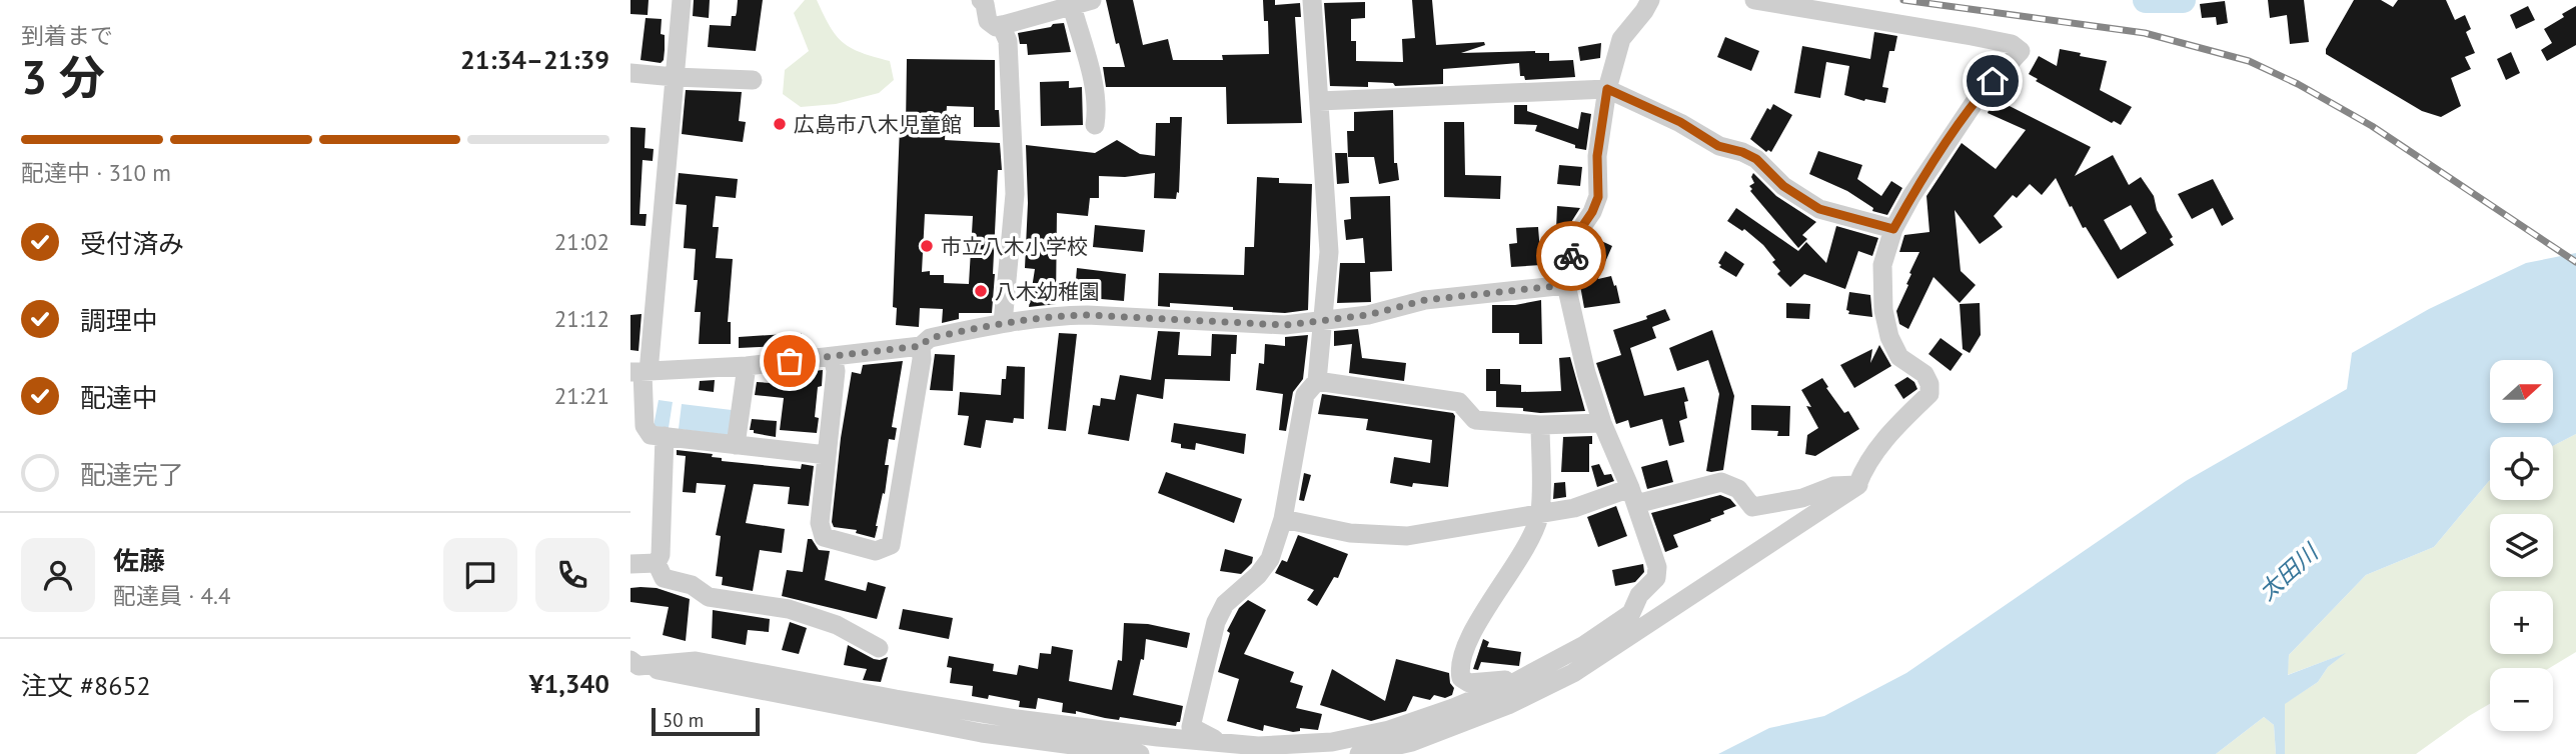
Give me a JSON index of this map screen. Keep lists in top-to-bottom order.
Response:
{
  "water": ["太田川"],
  "places": ["広島市八木児童館", "市立八木小学校", "八木幼稚園"],
  "scale_bar": "50 m",
  "north": "right",
  "page": {
    "heading": ["3 分", "到着まで", "21:34–21:39"],
    "panel": [
      "佐藤",
      "配達員 · 4.4",
      "注文 #8652",
      "¥1,340"
    ],
    "bar": "配達中 · 310 m",
    "list": [
      ["受付済み", "21:02"],
      ["調理中", "21:12"],
      ["配達中", "21:21"],
      "配達完了"
    ],
    "map_buttons": ["+", "−"],
    "scale": "50 m"
  }
}
